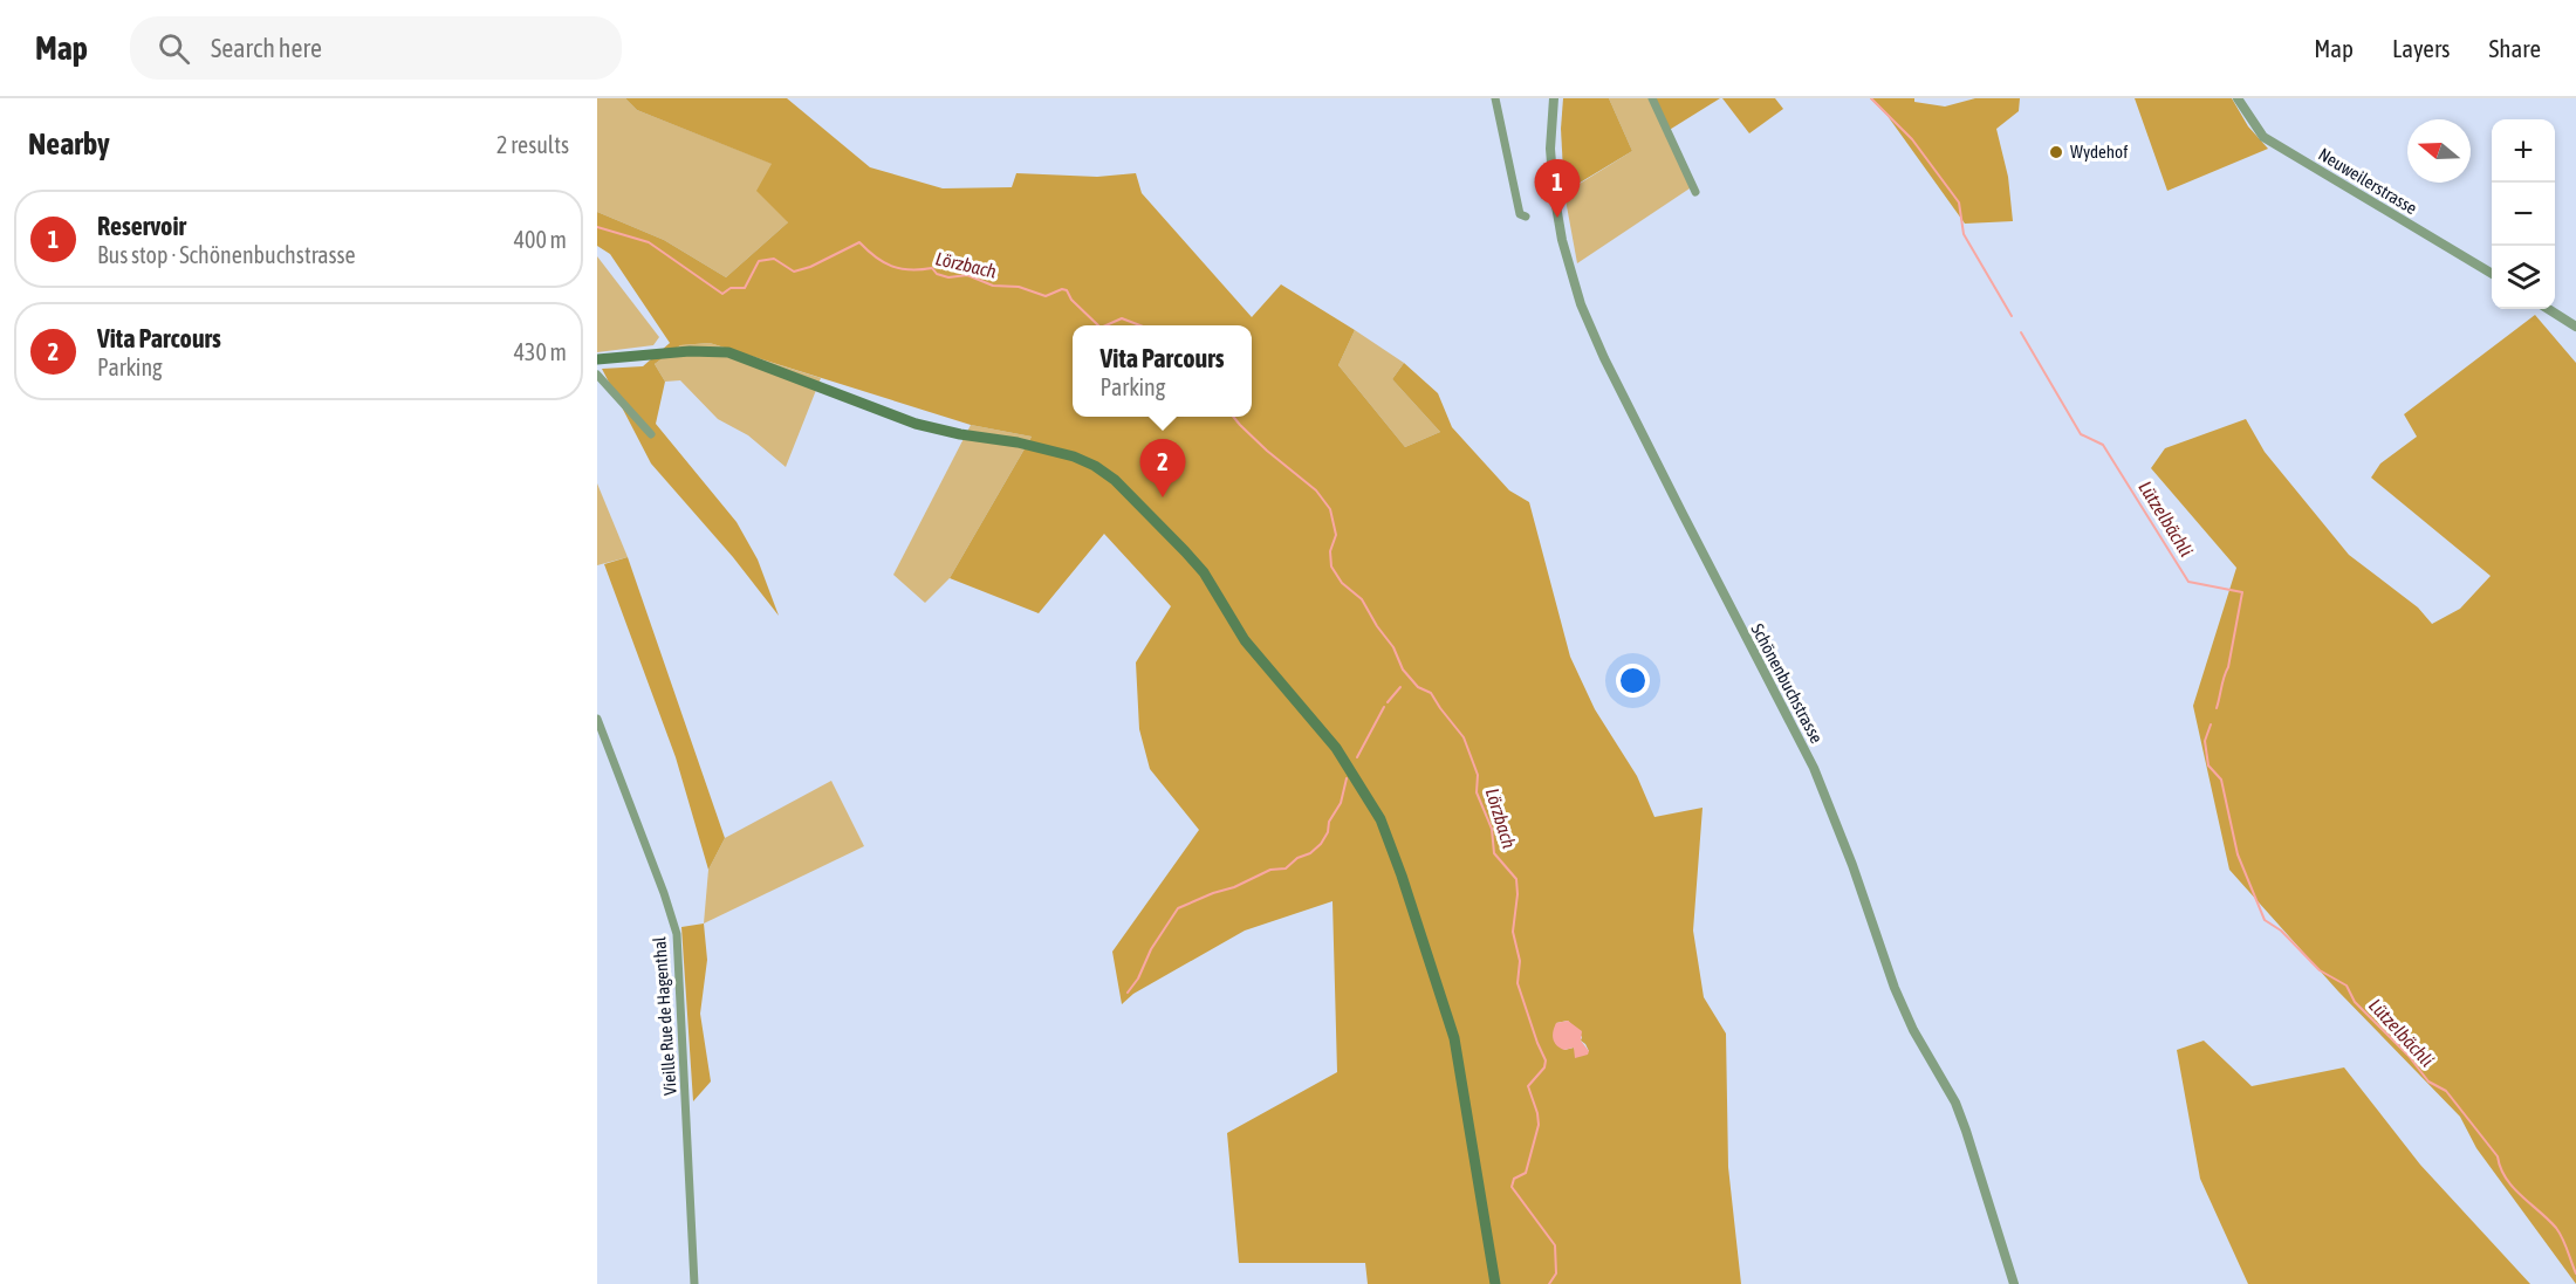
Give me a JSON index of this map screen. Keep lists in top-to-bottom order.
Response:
{
  "streets": {
    "street": ["Neuweilerstrasse", "Schönenbuchstrasse", "Vieille Rue de Hagenthal"]
  },
  "water": ["Lörzbach", "Lützelbächli"],
  "places": ["Wydehof"],
  "north": "left",
  "page": {
    "header": "Map",
    "search": "Search here",
    "nav": ["Map", "Layers", "Share"],
    "heading": ["Nearby", "2 results"],
    "map_buttons": ["+", "−"],
    "pins": ["1", "2"],
    "list": [
      {
        "mark": "1",
        "name": "Reservoir",
        "note": "Bus stop · Schönenbuchstrasse",
        "value": "400 m"
      },
      {
        "mark": "2",
        "name": "Vita Parcours",
        "note": "Parking",
        "value": "430 m"
      }
    ],
    "popup": ["Vita Parcours", "Parking"]
  }
}
